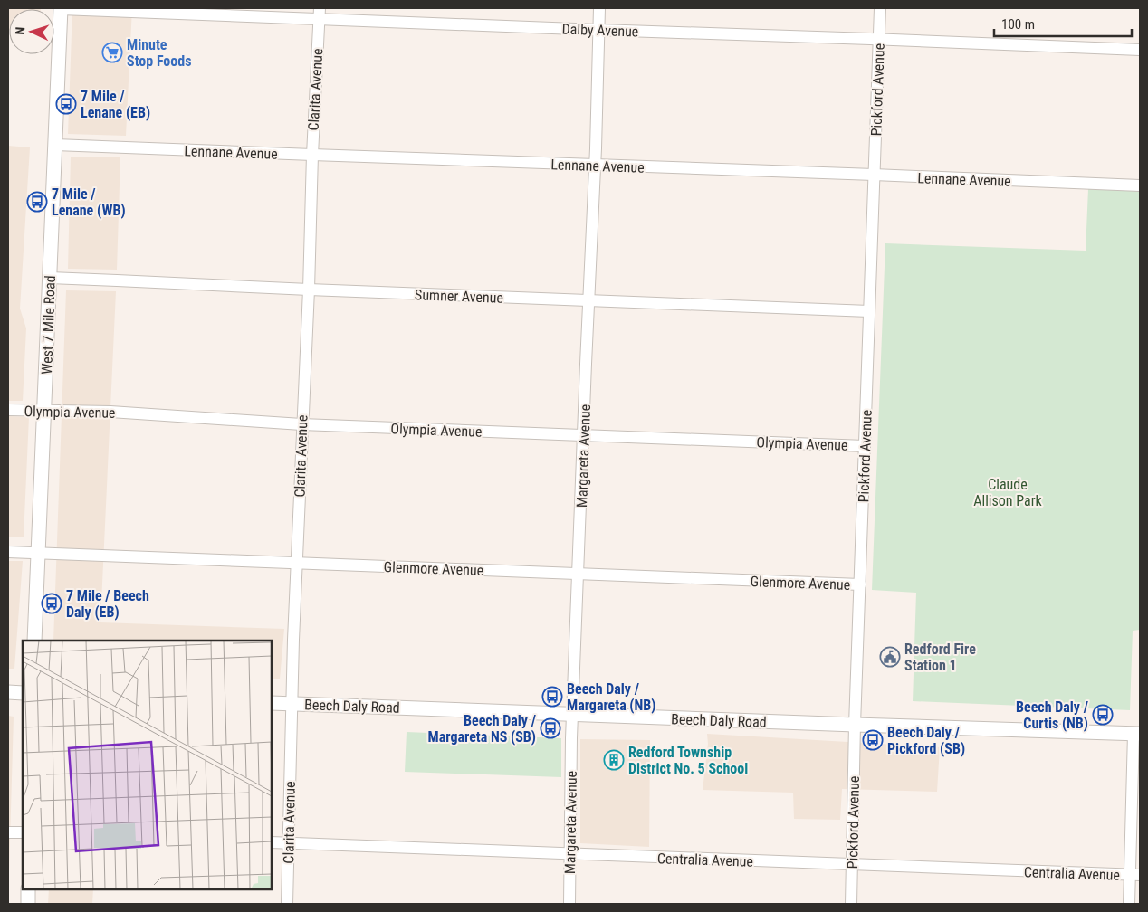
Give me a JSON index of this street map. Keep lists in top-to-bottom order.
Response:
{
  "streets": {
    "main road": ["West 7 Mile Road", "Beech Daly Road"],
    "street": [
      "Dalby Avenue",
      "Clarita Avenue",
      "Pickford Avenue",
      "Lennane Avenue",
      "Sumner Avenue",
      "Olympia Avenue",
      "Margareta Avenue",
      "Glenmore Avenue",
      "Centralia Avenue"
    ]
  },
  "crossings": [
    ["Dalby Avenue", "Clarita Avenue"],
    ["Dalby Avenue", "Pickford Avenue"],
    ["Dalby Avenue", "West 7 Mile Road"],
    ["Dalby Avenue", "Margareta Avenue"],
    ["Clarita Avenue", "Lennane Avenue"],
    ["Clarita Avenue", "Sumner Avenue"],
    ["Clarita Avenue", "Olympia Avenue"],
    ["Clarita Avenue", "Glenmore Avenue"],
    ["Clarita Avenue", "Beech Daly Road"],
    ["Clarita Avenue", "Centralia Avenue"],
    ["Pickford Avenue", "Lennane Avenue"],
    ["Pickford Avenue", "Sumner Avenue"],
    ["Pickford Avenue", "Olympia Avenue"],
    ["Pickford Avenue", "Glenmore Avenue"],
    ["Pickford Avenue", "Beech Daly Road"],
    ["Pickford Avenue", "Centralia Avenue"],
    ["Lennane Avenue", "West 7 Mile Road"],
    ["Lennane Avenue", "Margareta Avenue"],
    ["Sumner Avenue", "West 7 Mile Road"],
    ["Sumner Avenue", "Margareta Avenue"],
    ["West 7 Mile Road", "Olympia Avenue"],
    ["West 7 Mile Road", "Glenmore Avenue"],
    ["Olympia Avenue", "Margareta Avenue"],
    ["Margareta Avenue", "Glenmore Avenue"],
    ["Margareta Avenue", "Beech Daly Road"],
    ["Margareta Avenue", "Centralia Avenue"]
  ],
  "parks": ["Claude Allison Park"],
  "places": {
    "supermarket": ["Minute Stop Foods"],
    "bus stop": [
      "7 Mile / Lenane (EB)",
      "7 Mile / Lenane (WB)",
      "7 Mile / Beech Daly (EB)",
      "Beech Daly / Margareta (NB)",
      "Beech Daly / Curtis (NB)",
      "Beech Daly / Margareta NS (SB)",
      "Beech Daly / Pickford (SB)"
    ],
    "public building": ["Redford Fire Station 1"],
    "building": ["Redford Township District No. 5 School"]
  },
  "scale_bar": "100 m",
  "north": "left"
}
